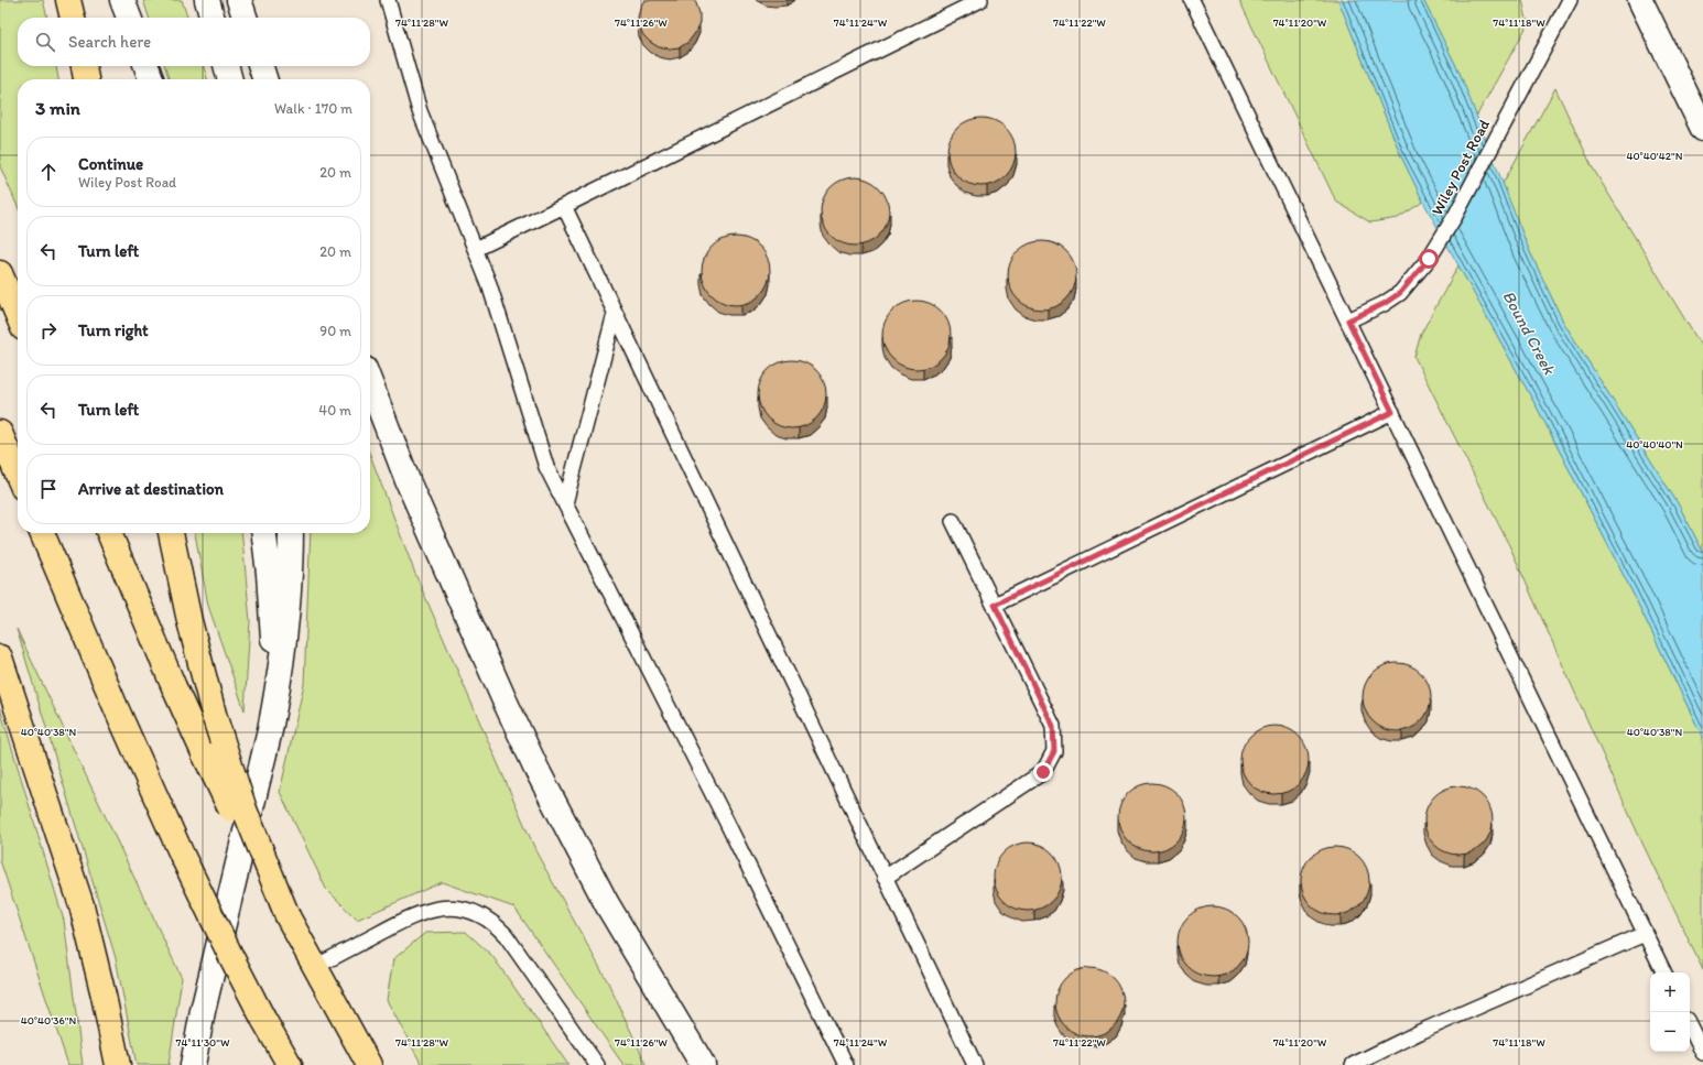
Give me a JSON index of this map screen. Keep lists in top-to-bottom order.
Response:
{
  "streets": {
    "lane": ["Wiley Post Road"]
  },
  "water": ["Bound Creek"],
  "page": {
    "search": "Search here",
    "heading": ["3 min", "Walk · 170 m"],
    "list": [
      ["Continue", "Wiley Post Road", "20 m"],
      ["Turn left", "20 m"],
      ["Turn right", "90 m"],
      ["Turn left", "40 m"],
      "Arrive at destination"
    ],
    "map_buttons": ["+", "−"]
  },
  "coordinates": [
    "74°11'28\"W",
    "74°11'26\"W",
    "74°11'24\"W",
    "74°11'22\"W",
    "74°11'20\"W",
    "74°11'18\"W",
    "40°40'42\"N",
    "40°40'40\"N",
    "40°40'38\"N",
    "40°40'36\"N",
    "74°11'30\"W"
  ]
}
